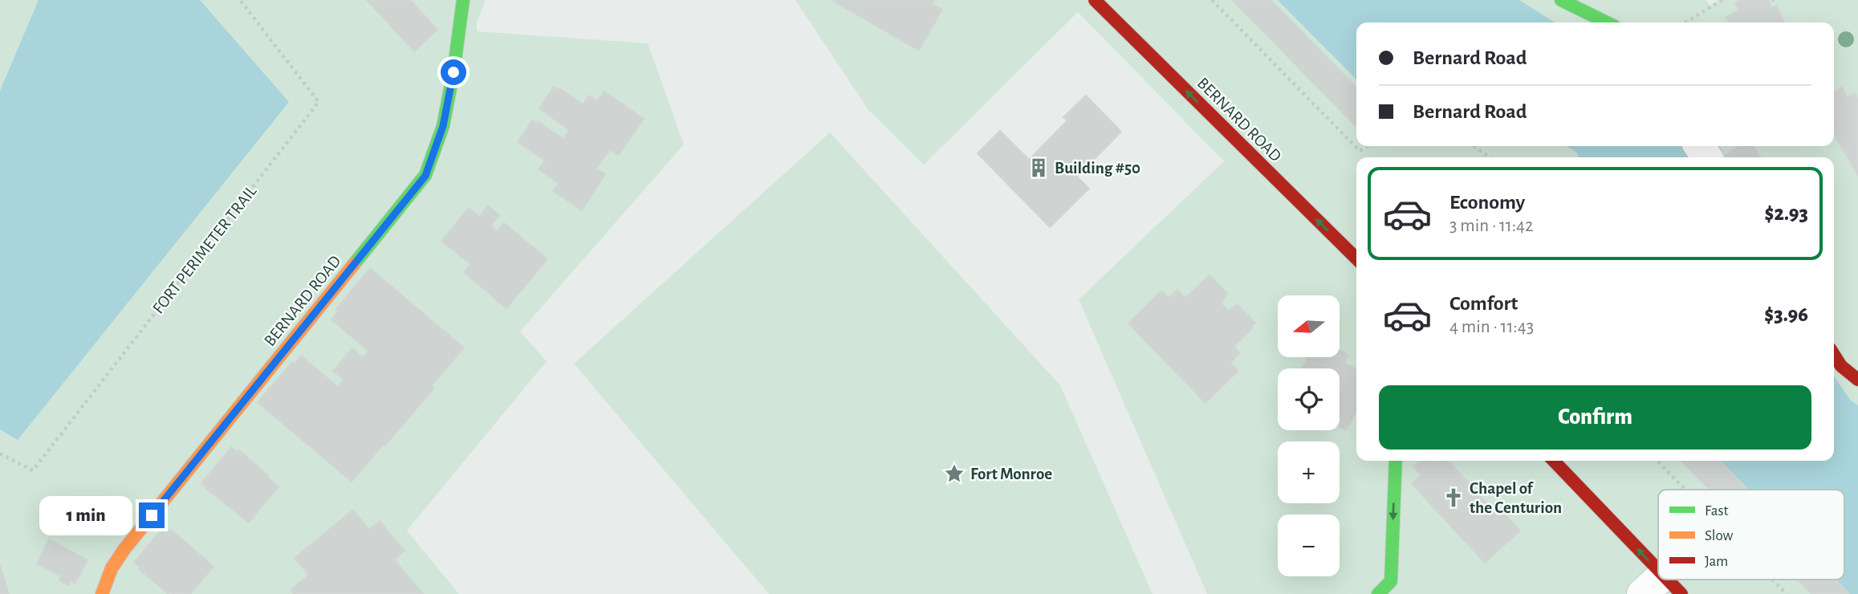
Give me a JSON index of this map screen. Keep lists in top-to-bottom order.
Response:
{
  "streets": {
    "street": ["BERNARD ROAD"],
    "path": ["FORT PERIMETER TRAIL"]
  },
  "places": {
    "building": ["Building #50"],
    "place": ["Fort Monroe"],
    "church": ["Chapel of the Centurion"]
  },
  "legend": ["Fast", "Slow", "Jam"],
  "north": "left",
  "page": {
    "banner": ["Bernard Road", "Bernard Road"],
    "list": [
      {
        "name": "Economy",
        "note": "3 min · 11:42",
        "value": "$2.93"
      },
      {
        "name": "Comfort",
        "note": "4 min · 11:43",
        "value": "$3.96"
      }
    ],
    "map_buttons": ["+", "−"],
    "buttons": "Confirm",
    "bubble": "1 min"
  }
}
